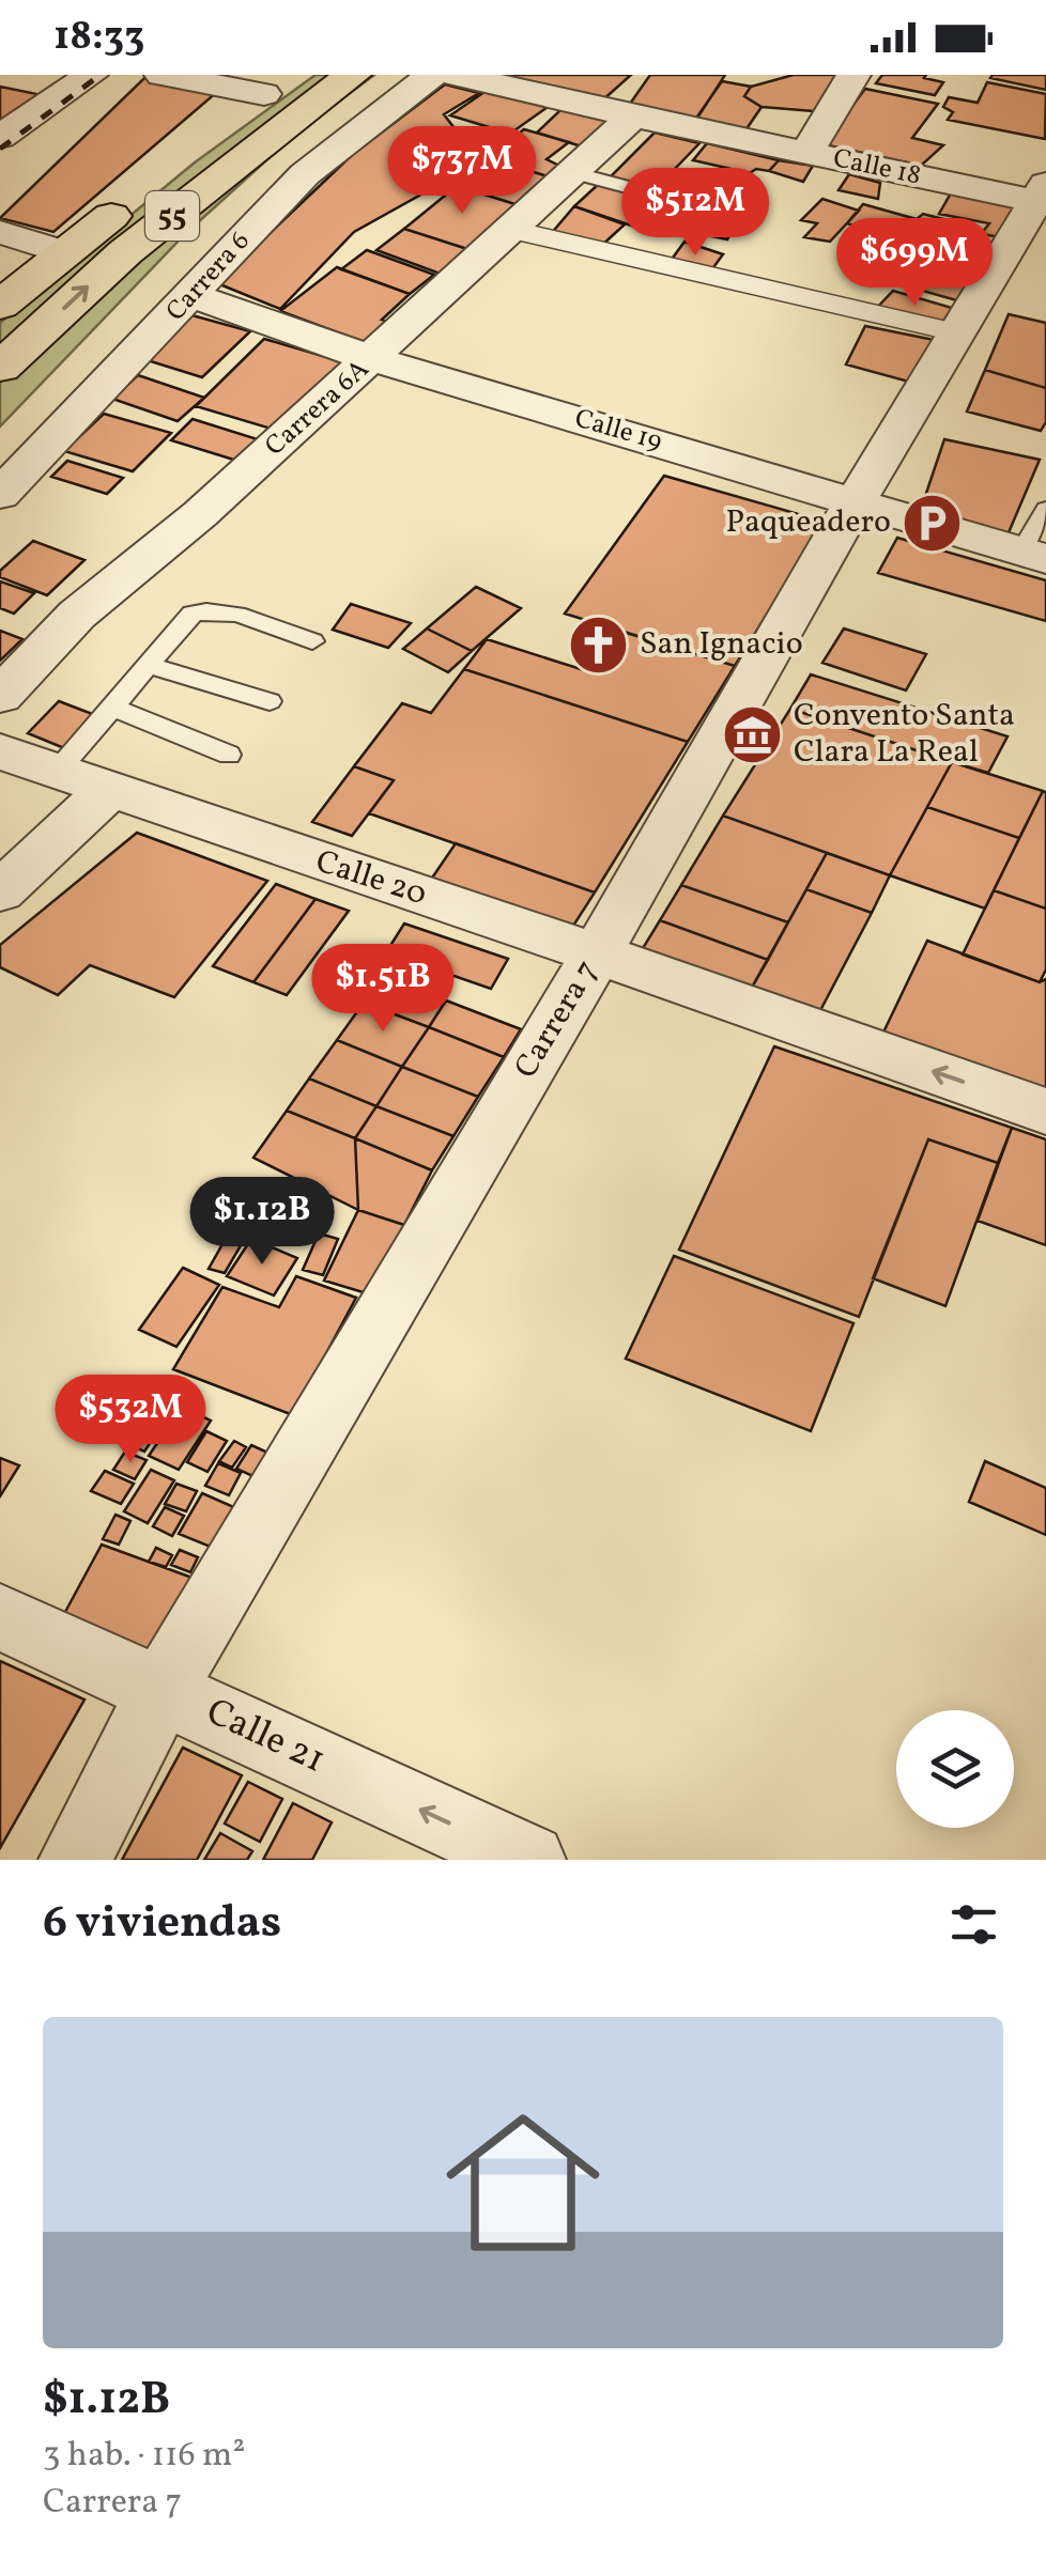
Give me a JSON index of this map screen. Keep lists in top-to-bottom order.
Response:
{
  "streets": {
    "main road": ["55"],
    "street": [
      "Calle 18",
      "Carrera 6",
      "Carrera 6A",
      "Calle 19",
      "Calle 20",
      "Carrera 7",
      "Calle 21"
    ]
  },
  "crossings": [
    ["Calle 18", "Carrera 6A"],
    ["Calle 18", "Carrera 7"],
    ["Carrera 6", "Calle 19"],
    ["Carrera 6A", "Calle 19"],
    ["Calle 19", "Carrera 7"],
    ["Calle 20", "Carrera 7"],
    ["Carrera 7", "Calle 21"]
  ],
  "one_way": ["Calle 20", "Calle 21"],
  "places": {
    "parking": ["Paqueadero"],
    "church": ["San Ignacio"],
    "museum": ["Convento Santa Clara La Real"]
  },
  "page": {
    "status": "18:33",
    "price": [
      "$737M",
      "$512M",
      "$699M",
      "$1.51B",
      "$1.12B",
      "$532M"
    ],
    "heading": "6 viviendas",
    "list": [
      {
        "name": "$1.12B",
        "note": "3 hab. · 116 m² · Carrera 7"
      }
    ]
  }
}
